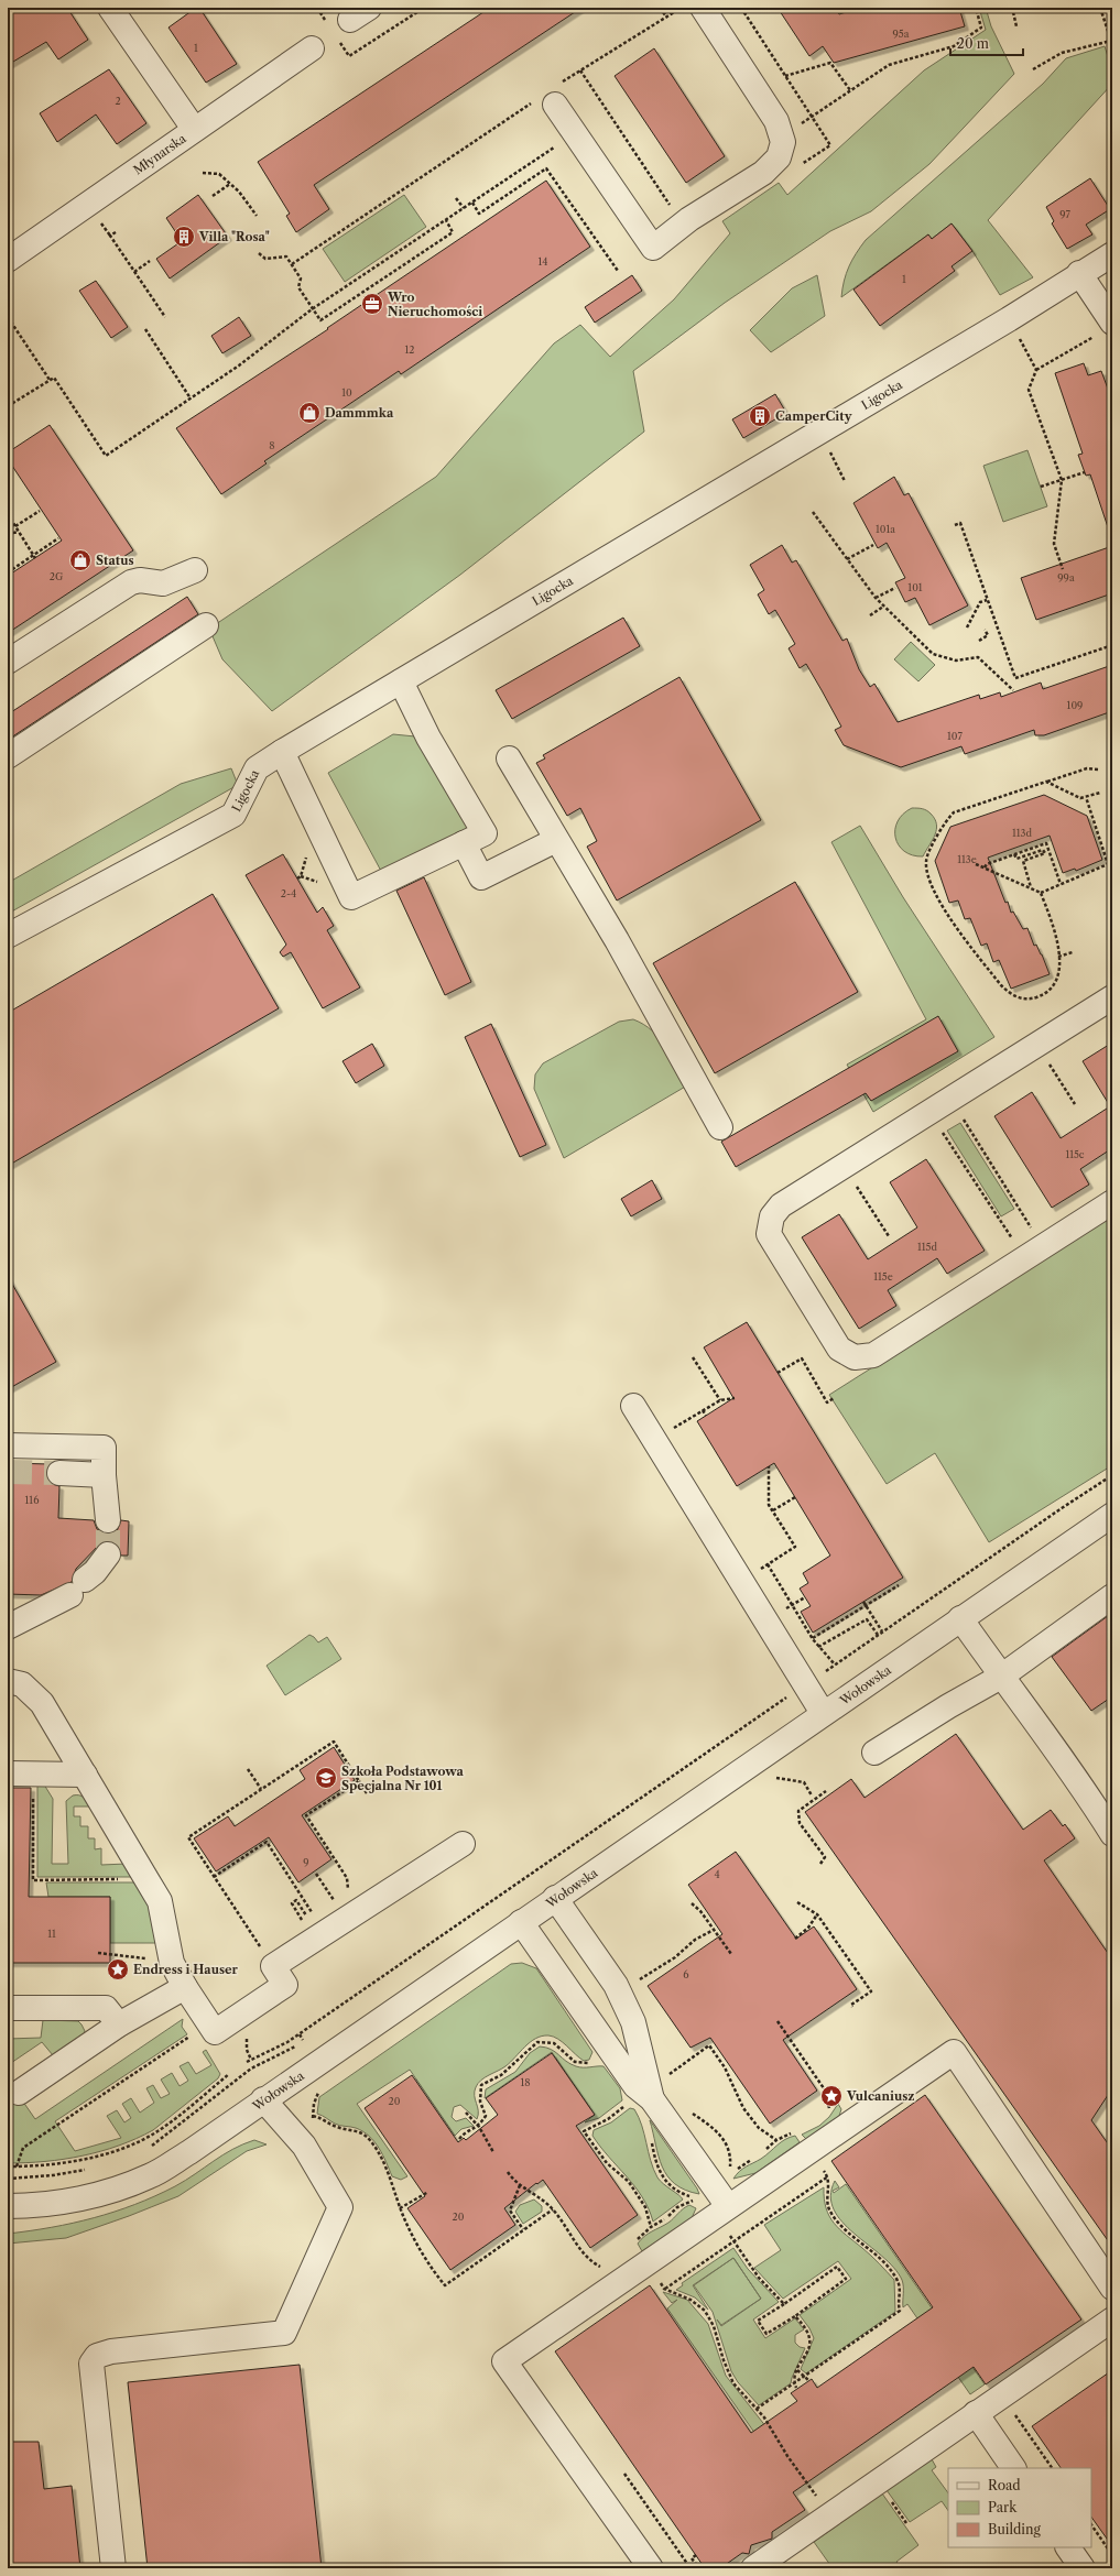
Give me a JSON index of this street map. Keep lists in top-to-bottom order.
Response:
{
  "streets": {
    "street": ["Młynarska", "Ligocka", "Wołowska"]
  },
  "places": {
    "building": ["Villa \"Rosa\"", "CamperCity"],
    "office": ["Wro Nieruchomości"],
    "shop": ["Dammmka", "Status"],
    "school or university": ["Szkoła Podstawowa Specjalna Nr 101"],
    "place": ["Endress i Hauser", "Vulcaniusz"]
  },
  "house_numbers": [
    "95a",
    "1",
    "2",
    "97",
    "14",
    "1",
    "12",
    "10",
    "8",
    "101a",
    "2G",
    "99a",
    "101",
    "109",
    "107",
    "113d",
    "113e",
    "2-4",
    "115c",
    "115d",
    "115e",
    "116",
    "9",
    "4",
    "11",
    "6",
    "18",
    "20",
    "20"
  ],
  "legend": ["Road", "Park", "Building"],
  "scale_bar": "20 m"
}
